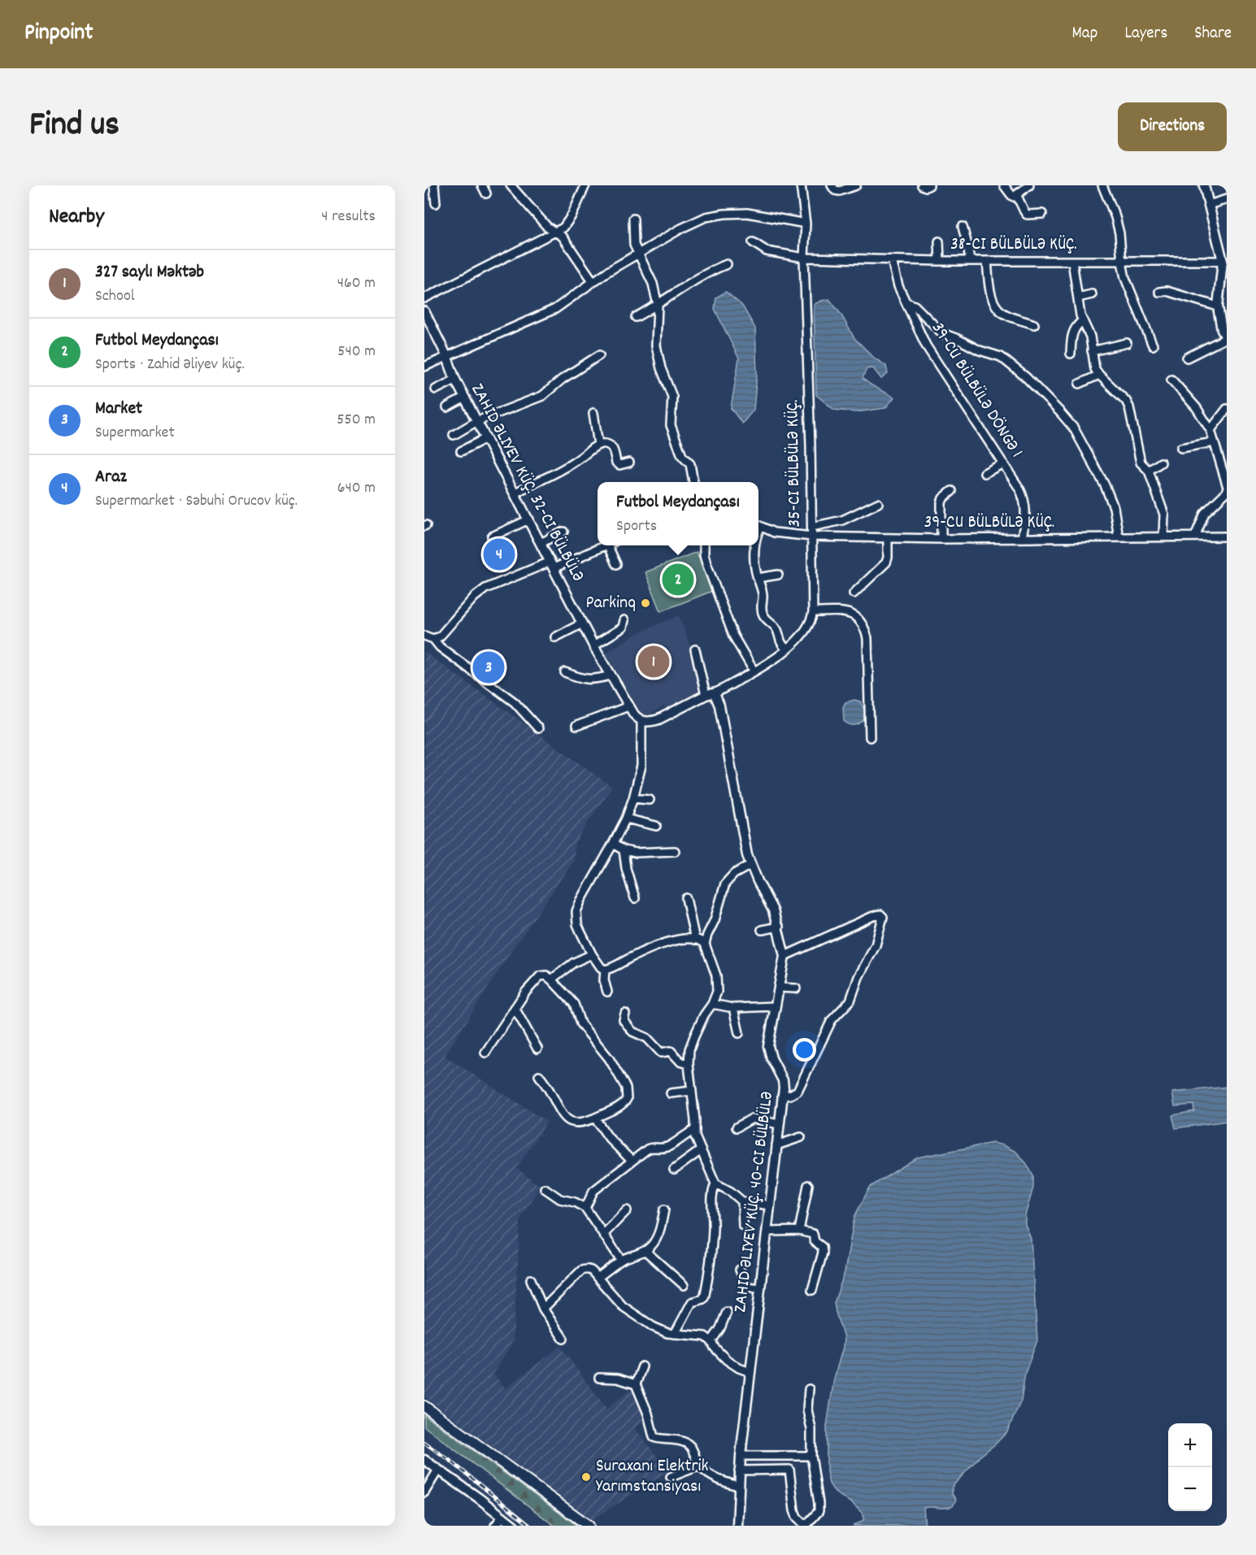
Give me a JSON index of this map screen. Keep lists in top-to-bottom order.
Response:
{
  "streets": {
    "street": [
      "38-CI BÜLBÜLƏ KÜÇ.",
      "39-CU BÜLBÜLƏ DÖNGƏ 1",
      "35-CI BÜLBÜLƏ KÜÇ.",
      "ZAHID ƏLIYEV KÜÇ. 32-CI BÜLBÜLƏ",
      "39-CU BÜLBÜLƏ KÜÇ."
    ]
  },
  "crossings": [
    ["38-CI BÜLBÜLƏ KÜÇ.", "39-CU BÜLBÜLƏ DÖNGƏ 1"],
    ["38-CI BÜLBÜLƏ KÜÇ.", "35-CI BÜLBÜLƏ KÜÇ."],
    ["39-CU BÜLBÜLƏ DÖNGƏ 1", "39-CU BÜLBÜLƏ KÜÇ."],
    ["35-CI BÜLBÜLƏ KÜÇ.", "39-CU BÜLBÜLƏ KÜÇ."]
  ],
  "places": ["Parkinq", "Suraxanı Elektrik Yarımstansiyası"],
  "page": {
    "header": "Pinpoint",
    "nav": ["Map", "Layers", "Share"],
    "title": "Find us",
    "buttons": "Directions",
    "heading": ["Nearby", "4 results"],
    "list": [
      {
        "mark": "1",
        "name": "327 saylı Məktəb",
        "note": "School",
        "value": "460 m"
      },
      {
        "mark": "2",
        "name": "Futbol Meydançası",
        "note": "Sports · Zahid Əliyev küç.",
        "value": "540 m"
      },
      {
        "mark": "3",
        "name": "Market",
        "note": "Supermarket",
        "value": "550 m"
      },
      {
        "mark": "4",
        "name": "Araz",
        "note": "Supermarket · Səbuhi Orucov küç.",
        "value": "640 m"
      }
    ],
    "popup": ["Futbol Meydançası", "Sports"],
    "pins": [
      "4",
      "2",
      "1",
      "3"
    ],
    "map_buttons": ["+", "−"]
  }
}
